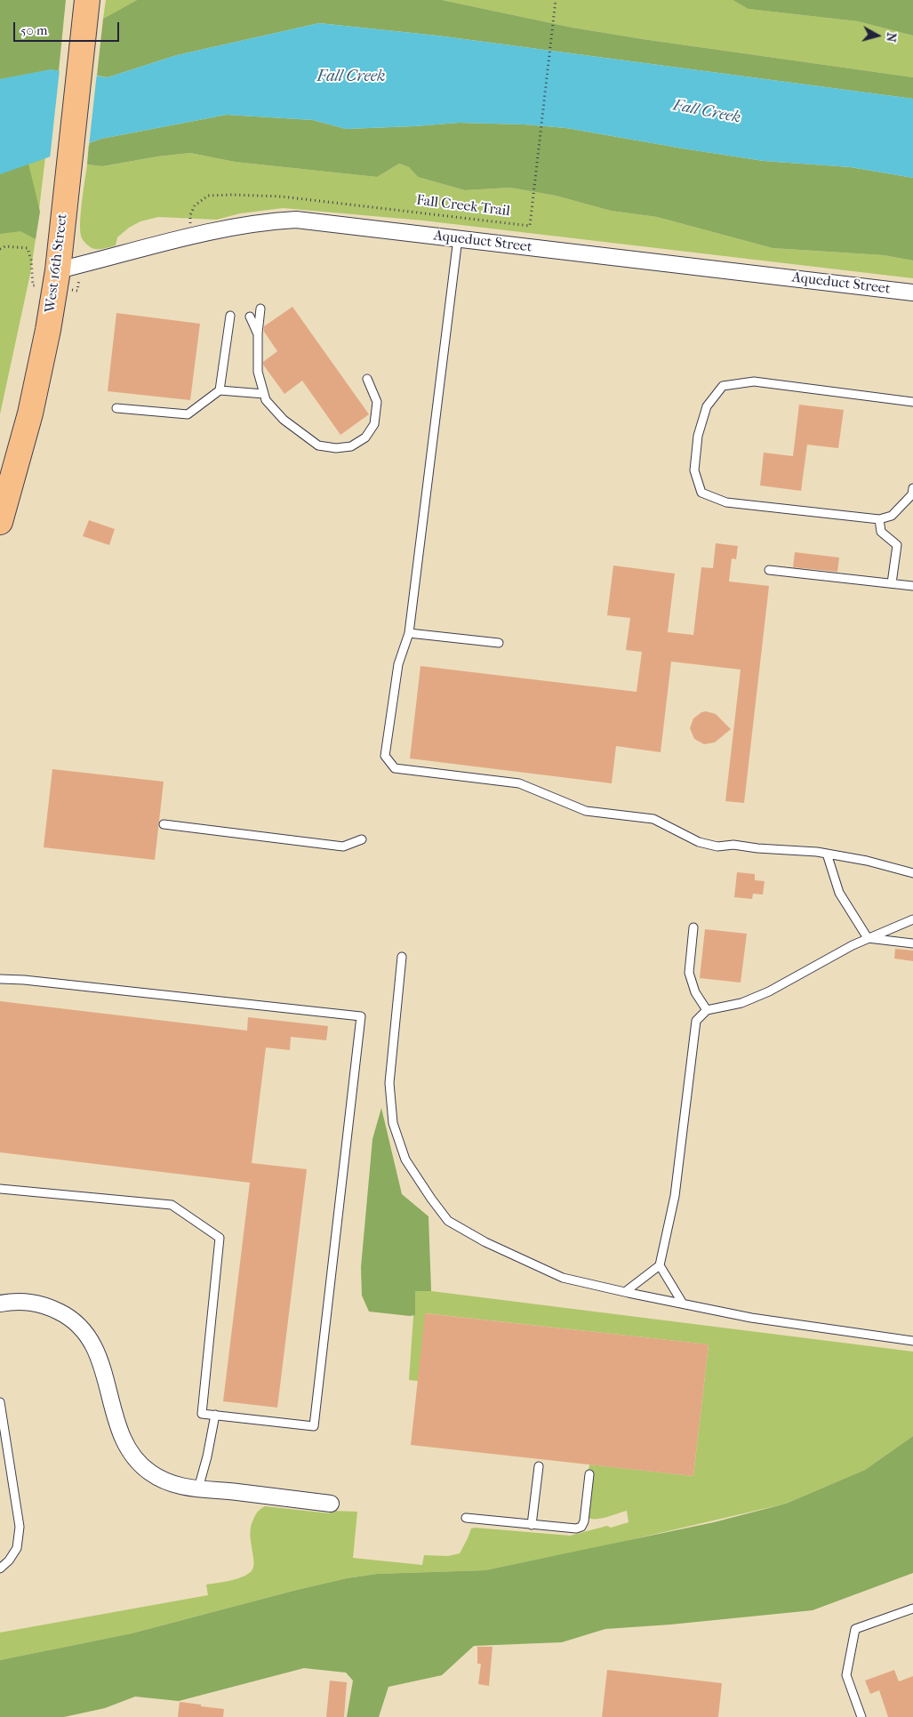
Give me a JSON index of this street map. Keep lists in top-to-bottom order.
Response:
{
  "streets": {
    "main road": ["West 16th Street"],
    "street": ["Aqueduct Street"],
    "path": ["Fall Creek Trail"]
  },
  "crossings": [
    ["Aqueduct Street", "West 16th Street"]
  ],
  "water": ["Fall Creek"],
  "scale_bar": "50 m",
  "north": "right"
}
